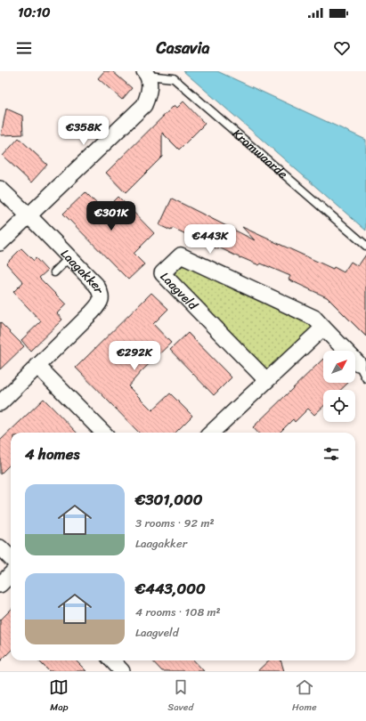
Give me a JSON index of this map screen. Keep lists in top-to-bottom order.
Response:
{
  "streets": {
    "street": ["Kromwaarde", "Laagakker", "Laagveld"]
  },
  "crossings": [
    ["Kromwaarde", "Laagakker"]
  ],
  "north": "top right",
  "page": {
    "status": "10:10",
    "header": "Casavia",
    "price": [
      "€358K",
      "€301K",
      "€443K",
      "€292K"
    ],
    "heading": "4 homes",
    "list": [
      {
        "name": "€301,000",
        "note": "3 rooms · 92 m² · Laagakker"
      },
      {
        "name": "€443,000",
        "note": "4 rooms · 108 m² · Laagveld"
      }
    ],
    "tabs": ["Map", "Saved", "Home"]
  }
}
